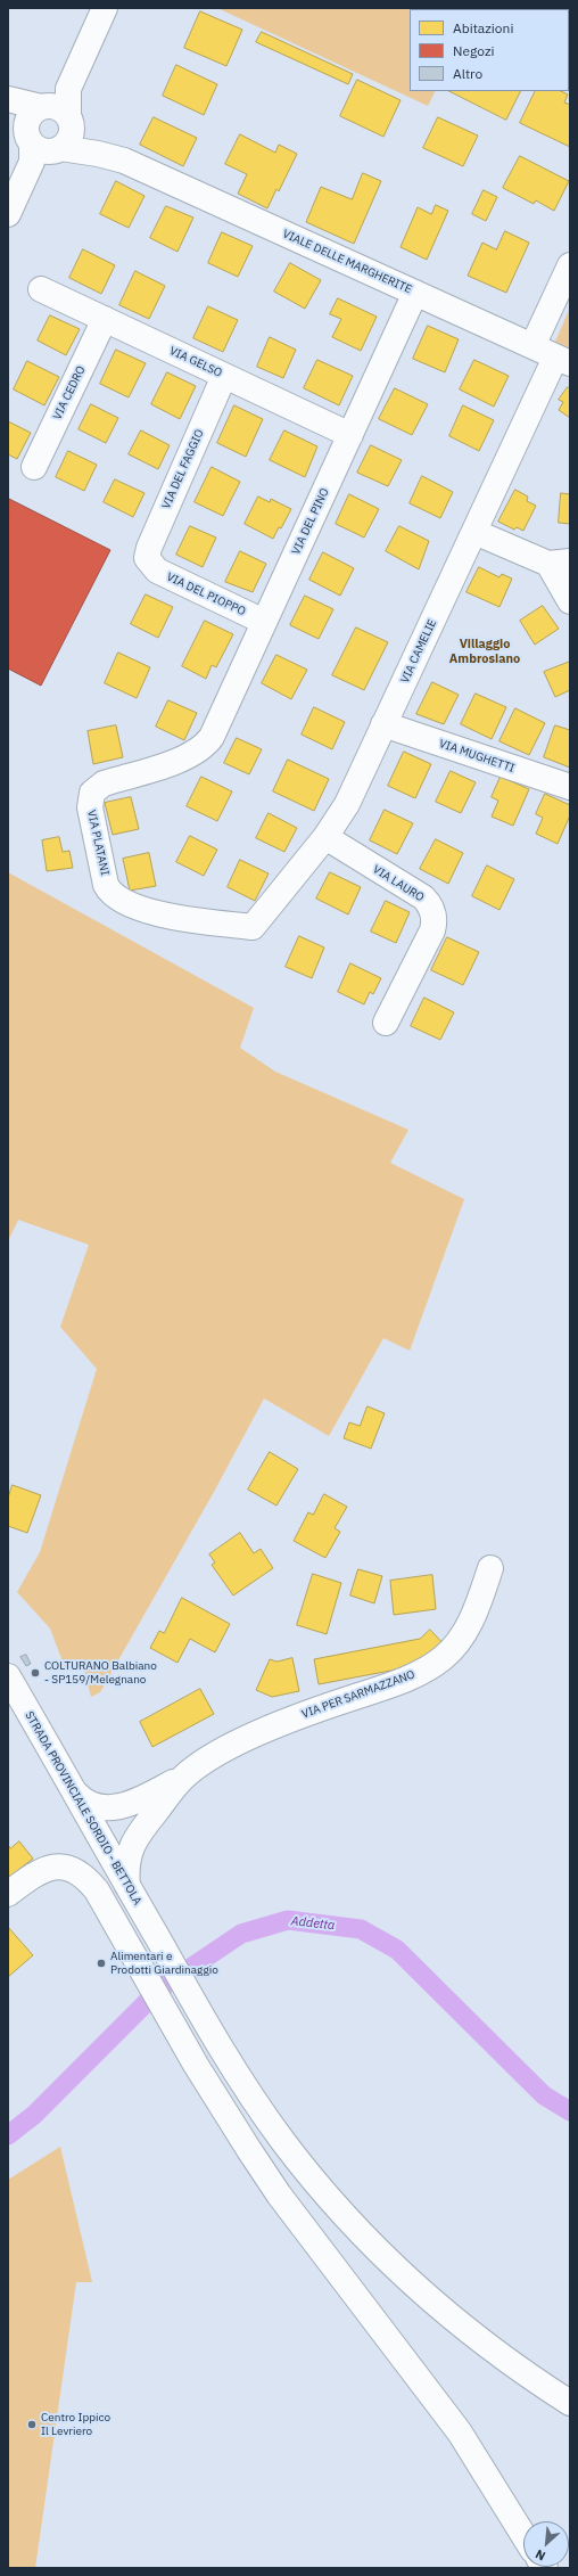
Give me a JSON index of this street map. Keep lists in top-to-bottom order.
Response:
{
  "streets": {
    "street": [
      "VIALE DELLE MARGHERITE",
      "VIA GELSO",
      "VIA CEDRO",
      "VIA DEL FAGGIO",
      "VIA DEL PINO",
      "VIA DEL PIOPPO",
      "VIA CAMELIE",
      "VIA MUGHETTI",
      "VIA PLATANI",
      "VIA LAURO",
      "VIA PER SARMAZZANO",
      "STRADA PROVINCIALE SORDIO - BETTOLA"
    ]
  },
  "crossings": [
    ["VIALE DELLE MARGHERITE", "VIA DEL PINO"],
    ["VIALE DELLE MARGHERITE", "VIA CAMELIE"],
    ["VIA GELSO", "VIA CEDRO"],
    ["VIA GELSO", "VIA DEL FAGGIO"],
    ["VIA GELSO", "VIA DEL PINO"],
    ["VIA DEL FAGGIO", "VIA DEL PIOPPO"],
    ["VIA DEL PINO", "VIA DEL PIOPPO"],
    ["VIA DEL PINO", "VIA PLATANI"],
    ["VIA CAMELIE", "VIA MUGHETTI"],
    ["VIA CAMELIE", "VIA PLATANI"],
    ["VIA CAMELIE", "VIA LAURO"]
  ],
  "districts": ["Villaggio Ambrosiano"],
  "water": ["Addetta"],
  "places": ["COLTURANO Balbiano - SP159/Melegnano", "Alimentari e Prodotti Giardinaggio", "Centro Ippico Il Levriero"],
  "legend": ["Abitazioni", "Negozi", "Altro"],
  "north": "bottom left"
}
